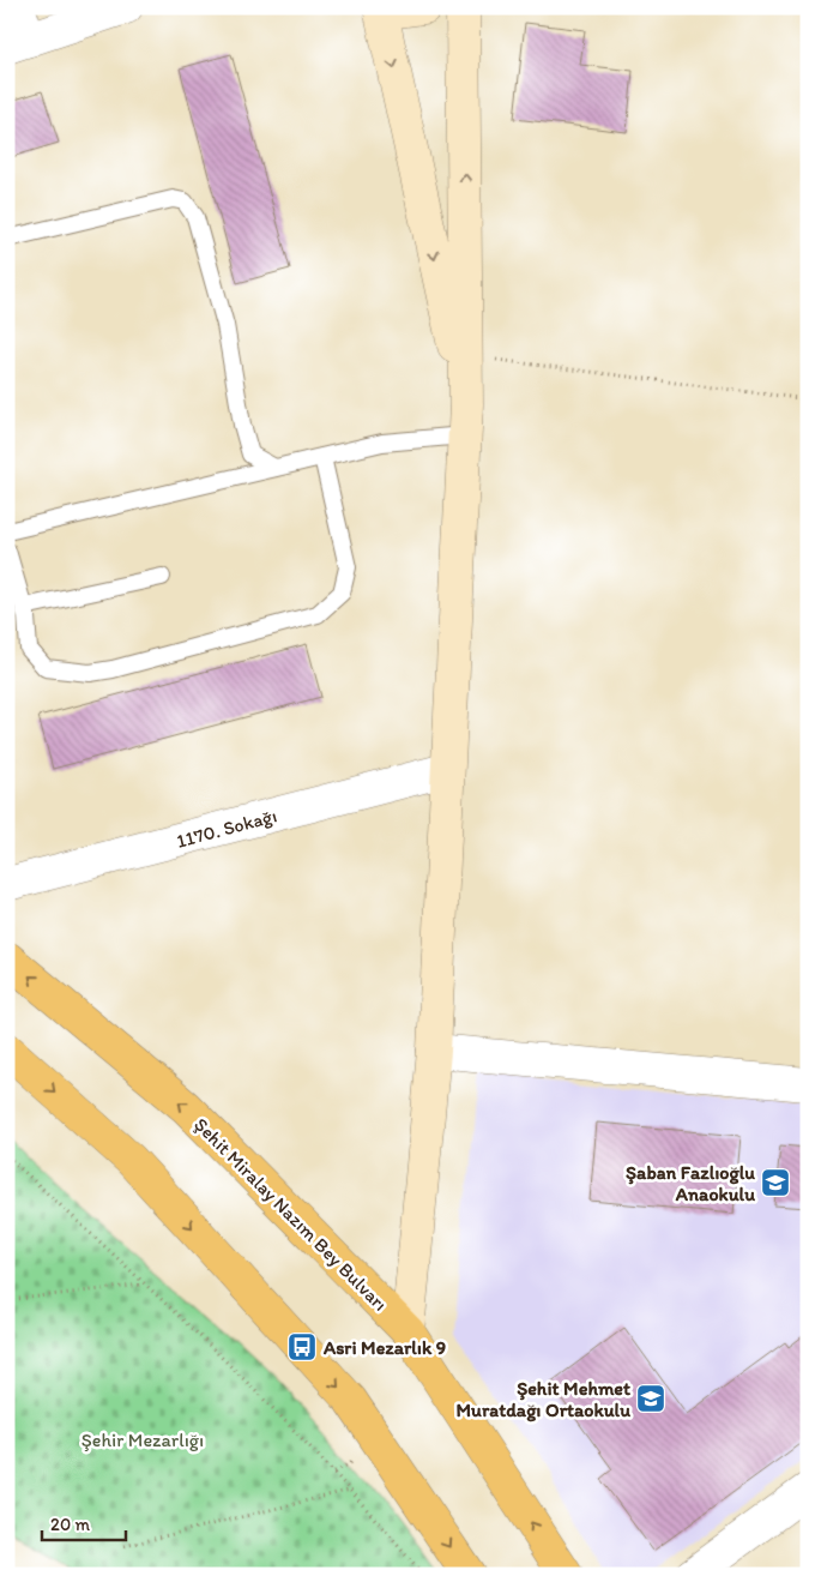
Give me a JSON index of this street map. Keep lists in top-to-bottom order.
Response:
{
  "streets": {
    "main road": ["Şehit Miralay Nazım Bey Bulvarı"],
    "street": ["1170. Sokağı"]
  },
  "parks": ["Şehir Mezarlığı"],
  "places": {
    "school or university": ["Şaban Fazlıoğlu Anaokulu", "Şehit Mehmet Muratdağı Ortaokulu"],
    "bus stop": ["Asri Mezarlık 9"]
  },
  "scale_bar": "20 m"
}
